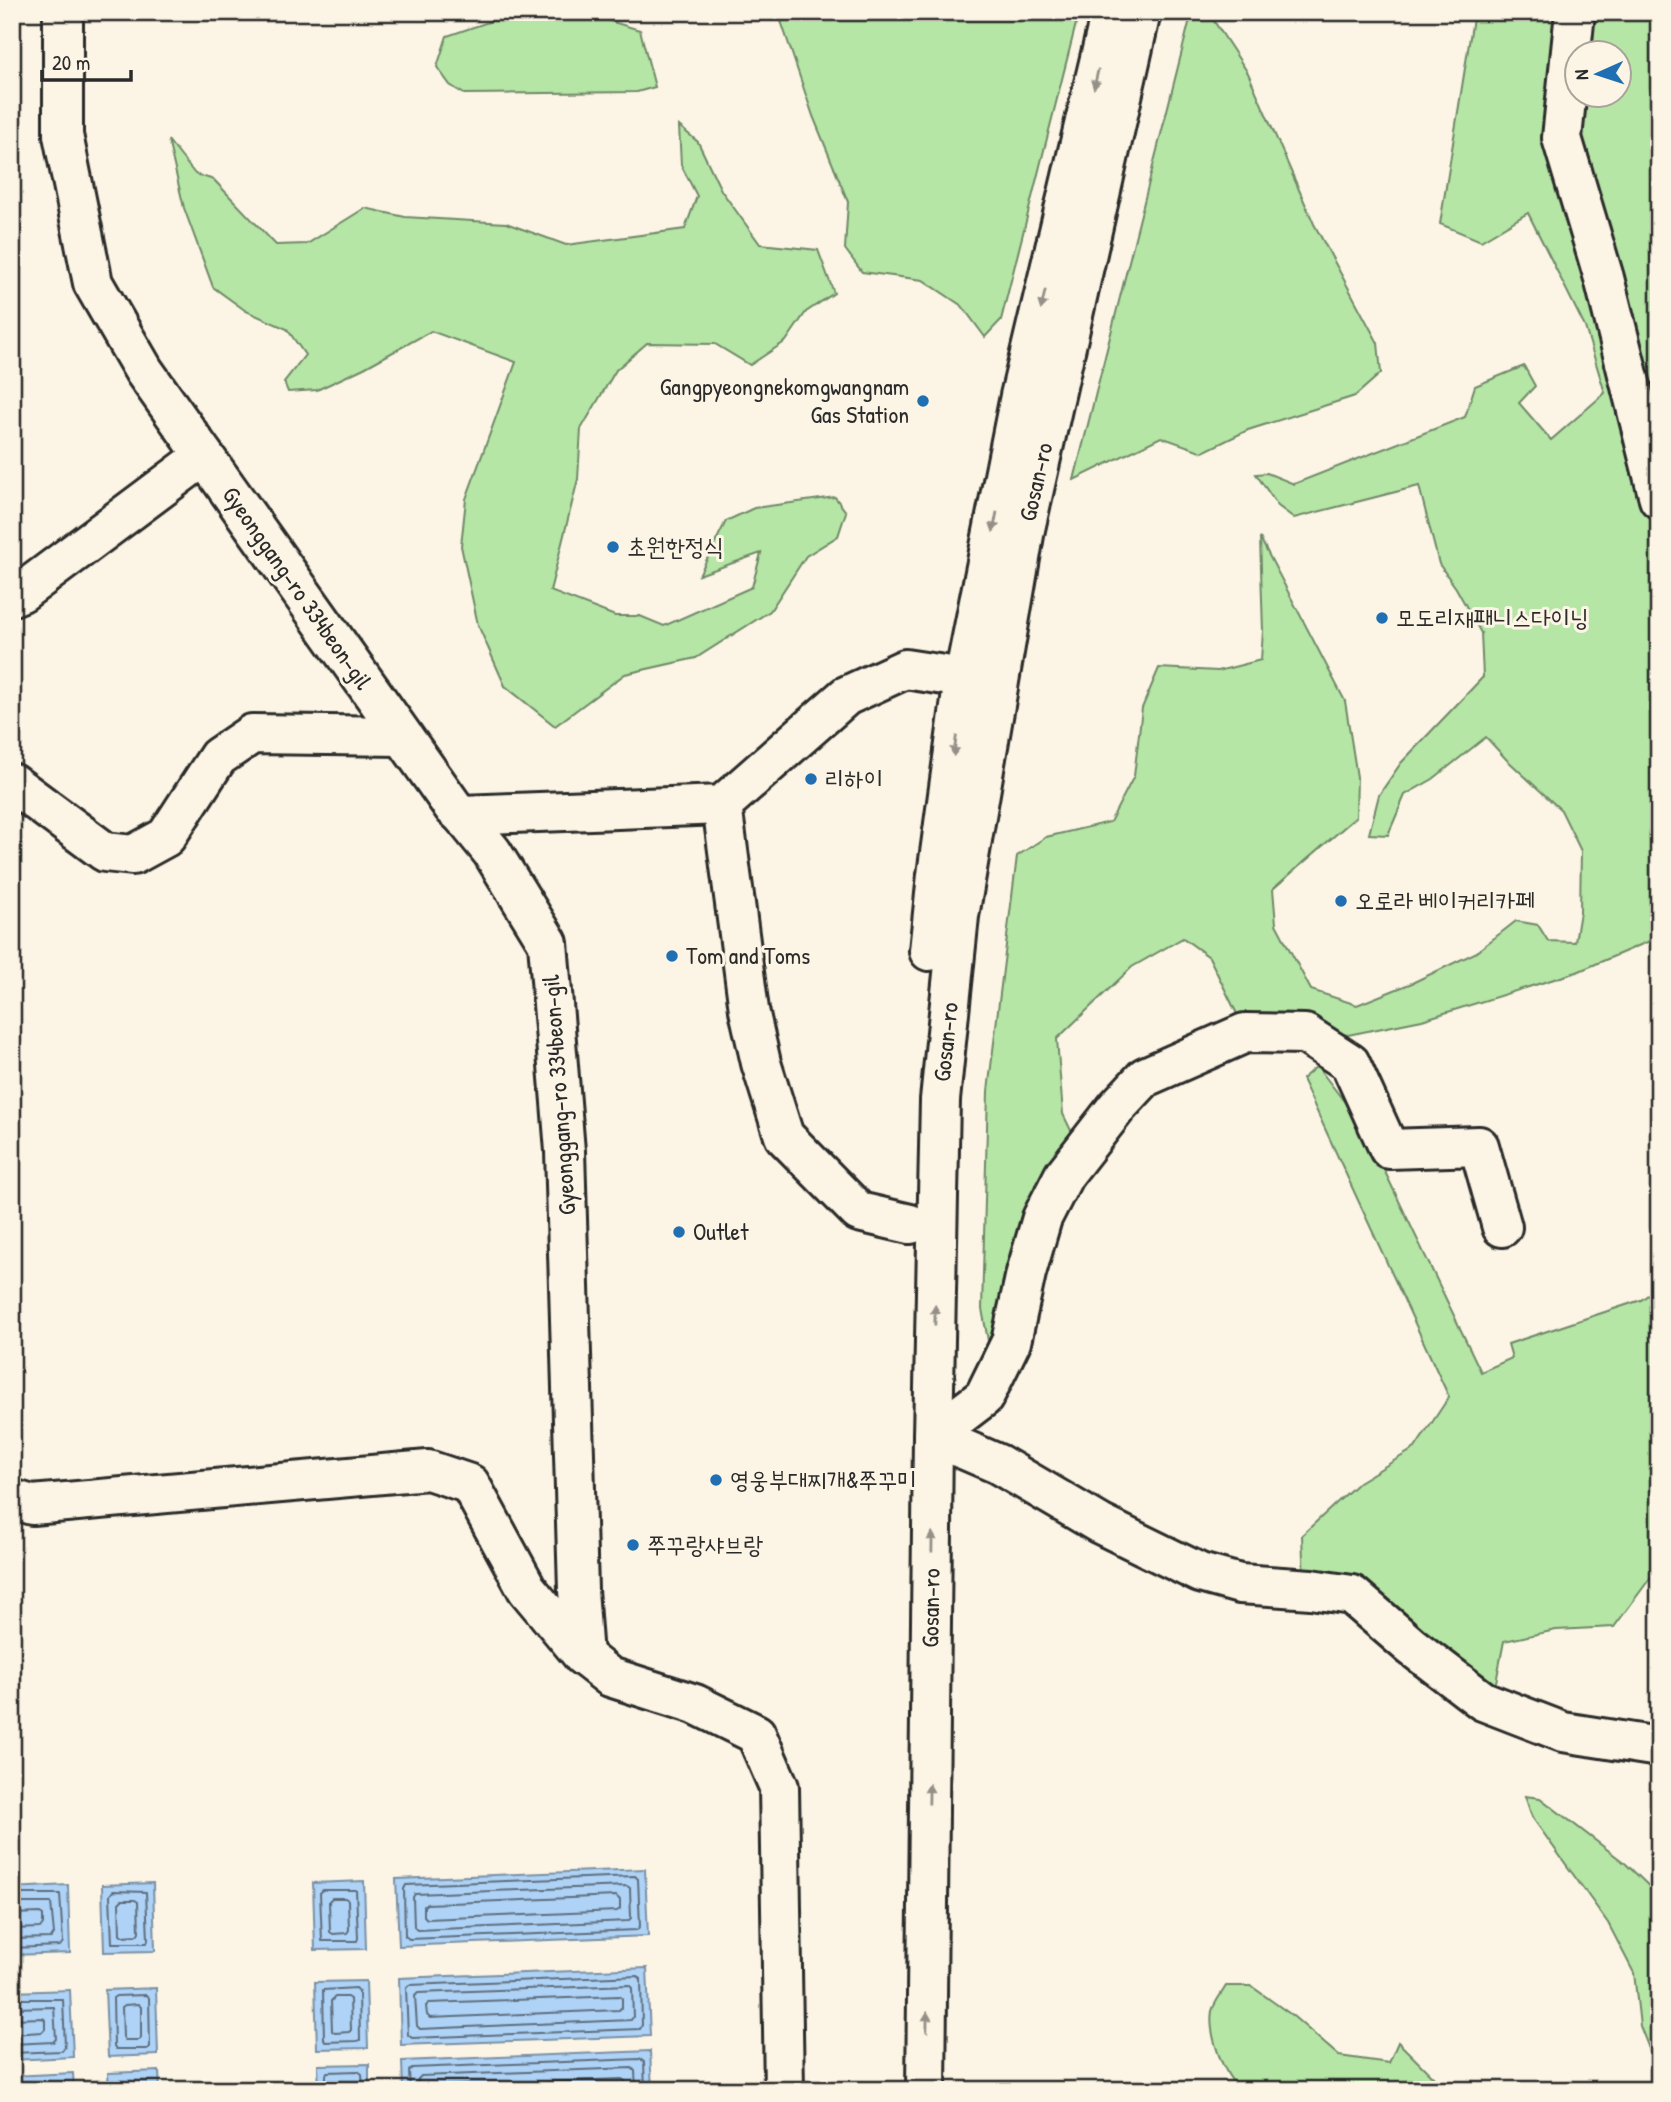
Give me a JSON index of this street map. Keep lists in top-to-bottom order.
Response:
{
  "streets": {
    "street": ["Gosan-ro", "Gyeonggang-ro 334beon-gil"]
  },
  "places": [
    "Gangpyeongnekomgwangnam Gas Station",
    "초원한정식",
    "모도리재패니스다이닝",
    "리하이",
    "오로라 베이커리카페",
    "Tom and Toms",
    "Outlet",
    "영웅부대찌개&쭈꾸미",
    "쭈꾸랑샤브랑"
  ],
  "scale_bar": "20 m",
  "north": "left"
}
